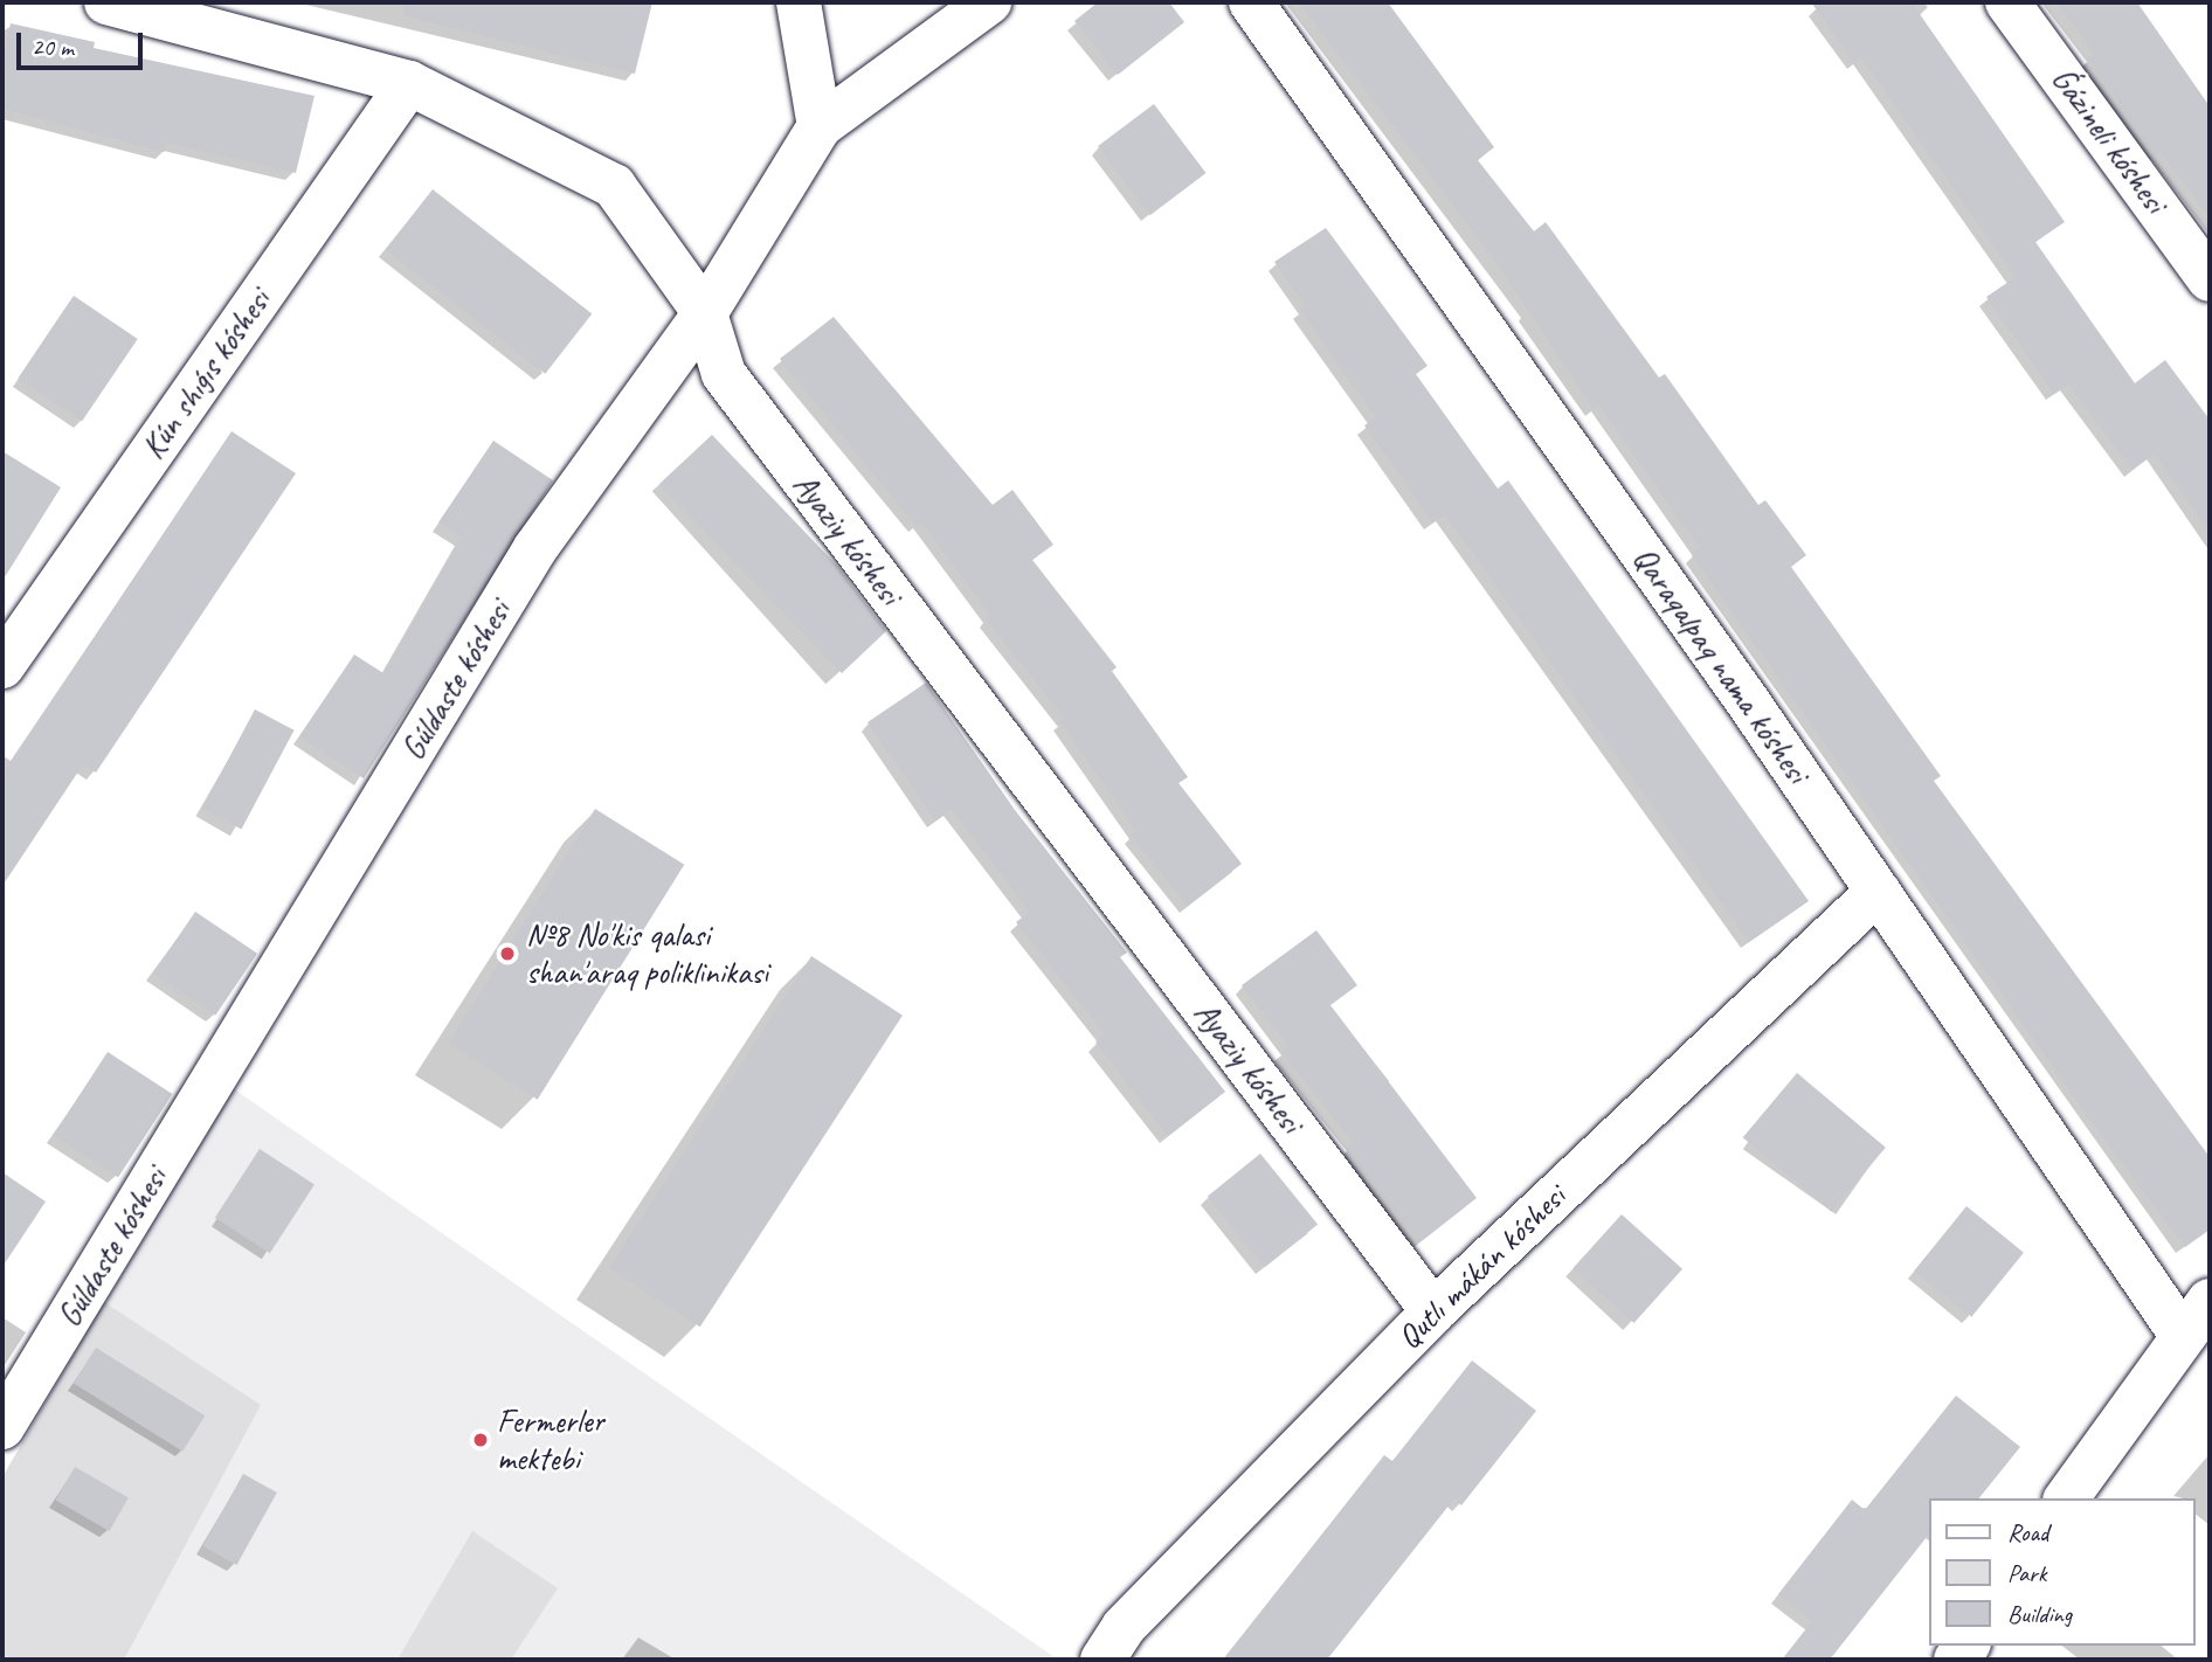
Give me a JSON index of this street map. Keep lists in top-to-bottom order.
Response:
{
  "streets": {
    "street": [
      "Ǵázineli kóshesi",
      "Kún shıǵıs kóshesi",
      "Ayaziy kóshesi",
      "Qaraqalpaq nama kóshesi",
      "Gúldaste kóshesi",
      "Qutlı mákán kóshesi"
    ]
  },
  "crossings": [
    ["Kún shıǵıs kóshesi", "Ayaziy kóshesi"],
    ["Ayaziy kóshesi", "Gúldaste kóshesi"],
    ["Ayaziy kóshesi", "Qutlı mákán kóshesi"],
    ["Qaraqalpaq nama kóshesi", "Qutlı mákán kóshesi"]
  ],
  "places": ["№8 No'kis qalasi shan'araq poliklinikasi", "Fermerler mektebi"],
  "legend": ["Road", "Park", "Building"],
  "scale_bar": "20 m"
}
